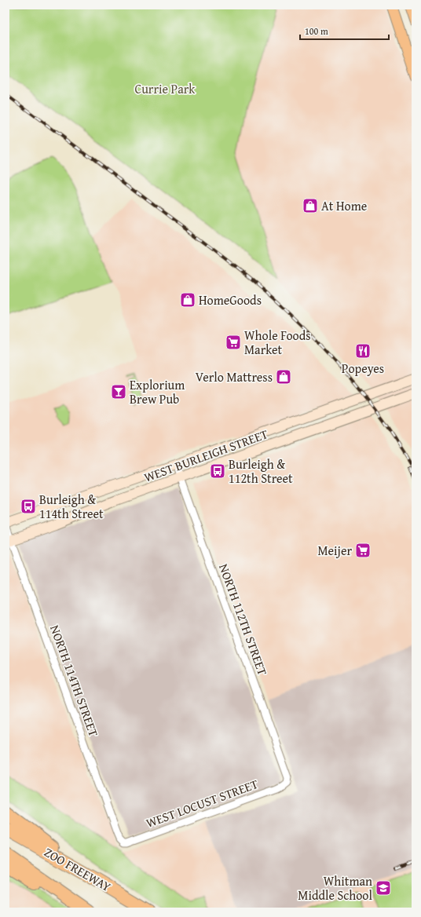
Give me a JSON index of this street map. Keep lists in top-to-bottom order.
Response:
{
  "streets": {
    "highway": ["ZOO FREEWAY"],
    "main road": ["WEST BURLEIGH STREET"],
    "street": ["NORTH 112TH STREET", "NORTH 114TH STREET", "WEST LOCUST STREET"]
  },
  "crossings": [
    ["WEST BURLEIGH STREET", "NORTH 112TH STREET"],
    ["WEST BURLEIGH STREET", "NORTH 114TH STREET"],
    ["NORTH 112TH STREET", "WEST LOCUST STREET"],
    ["NORTH 114TH STREET", "WEST LOCUST STREET"]
  ],
  "parks": ["Currie Park"],
  "places": {
    "shop": ["At Home", "HomeGoods", "Verlo Mattress"],
    "supermarket": ["Whole Foods Market", "Meijer"],
    "restaurant": ["Popeyes"],
    "bar": ["Explorium Brew Pub"],
    "bus stop": ["Burleigh & 112th Street", "Burleigh & 114th Street"],
    "school or university": ["Whitman Middle School"]
  },
  "scale_bar": "100 m"
}
